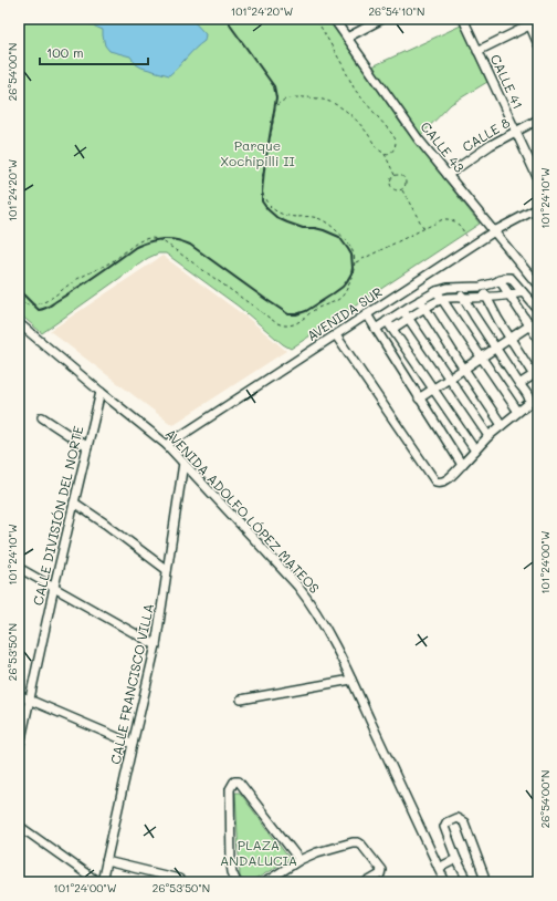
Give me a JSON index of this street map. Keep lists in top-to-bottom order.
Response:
{
  "streets": {
    "street": [
      "CALLE 41",
      "CALLE 8",
      "CALLE 43",
      "AVENIDA SUR",
      "AVENIDA ADOLFO LÓPEZ MATEOS",
      "CALLE DIVISIÓN DEL NORTE",
      "CALLE FRANCISCO VILLA"
    ]
  },
  "crossings": [
    ["CALLE 41", "CALLE 8"],
    ["CALLE 8", "CALLE 43"],
    ["CALLE 43", "AVENIDA SUR"],
    ["AVENIDA SUR", "AVENIDA ADOLFO LÓPEZ MATEOS"],
    ["AVENIDA ADOLFO LÓPEZ MATEOS", "CALLE DIVISIÓN DEL NORTE"],
    ["AVENIDA ADOLFO LÓPEZ MATEOS", "CALLE FRANCISCO VILLA"]
  ],
  "parks": ["Parque Xochipilli II", "PLAZA ANDALUCIA"],
  "scale_bar": "100 m",
  "coordinates": [
    "101°24'20\"W",
    "26°54'10\"N",
    "26°54'00\"N",
    "101°24'10\"W",
    "101°24'00\"W",
    "26°53'50\"N"
  ]
}
